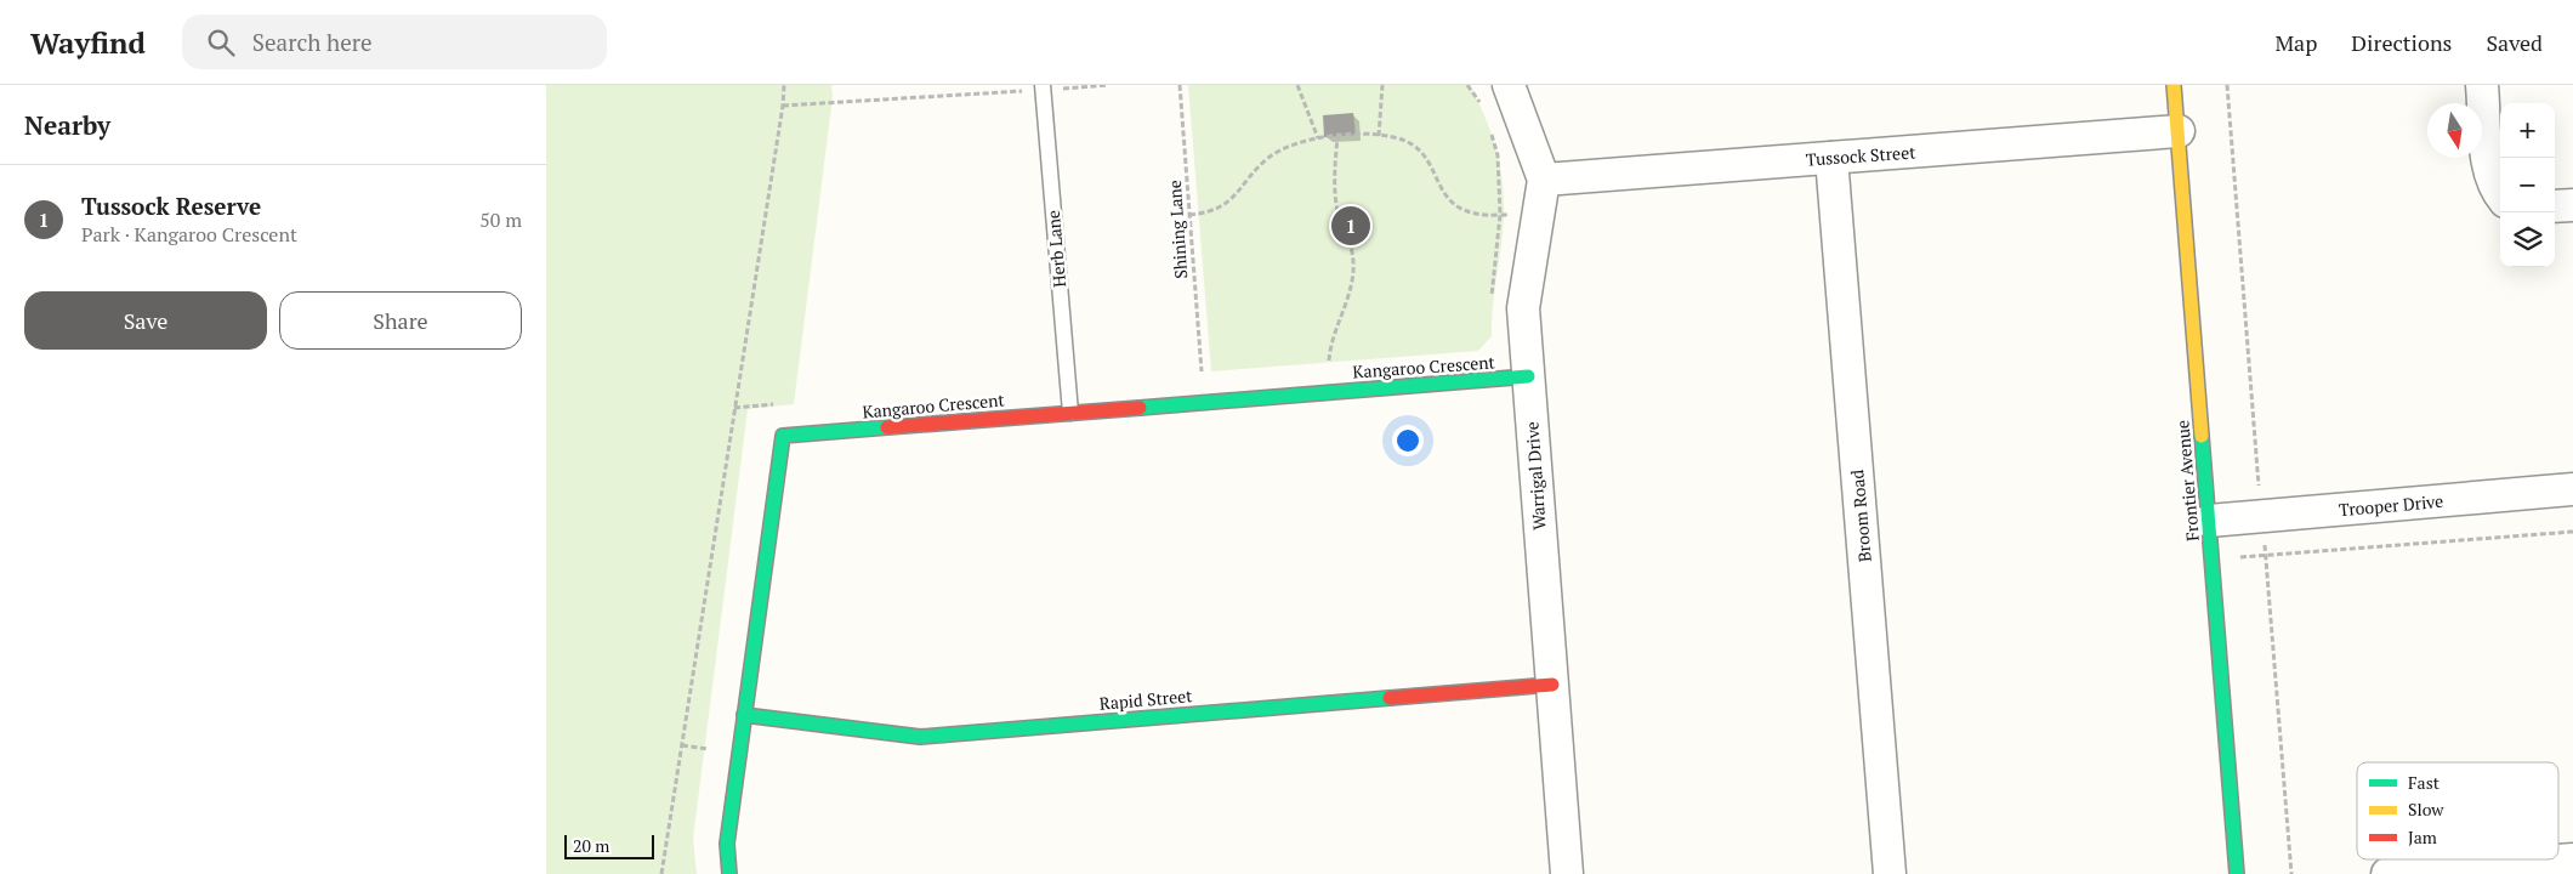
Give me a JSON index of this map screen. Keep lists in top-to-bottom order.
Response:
{
  "streets": {
    "street": [
      "Tussock Street",
      "Kangaroo Crescent",
      "Warrigal Drive",
      "Frontier Avenue",
      "Trooper Drive",
      "Broom Road",
      "Rapid Street"
    ],
    "lane": ["Herb Lane"],
    "path": ["Shining Lane"]
  },
  "crossings": [
    ["Tussock Street", "Warrigal Drive"],
    ["Tussock Street", "Frontier Avenue"],
    ["Tussock Street", "Broom Road"],
    ["Herb Lane", "Kangaroo Crescent"],
    ["Kangaroo Crescent", "Warrigal Drive"],
    ["Kangaroo Crescent", "Rapid Street"],
    ["Warrigal Drive", "Rapid Street"],
    ["Frontier Avenue", "Trooper Drive"]
  ],
  "legend": ["Fast", "Slow", "Jam"],
  "scale_bar": "20 m",
  "north": "bottom",
  "page": {
    "header": "Wayfind",
    "search": "Search here",
    "nav": ["Map", "Directions", "Saved"],
    "heading": "Nearby",
    "map_buttons": ["+", "−"],
    "list": [
      {
        "mark": "1",
        "name": "Tussock Reserve",
        "note": "Park · Kangaroo Crescent",
        "value": "50 m"
      }
    ],
    "pins": "1",
    "buttons": ["Save", "Share"],
    "scale": "20 m"
  }
}
